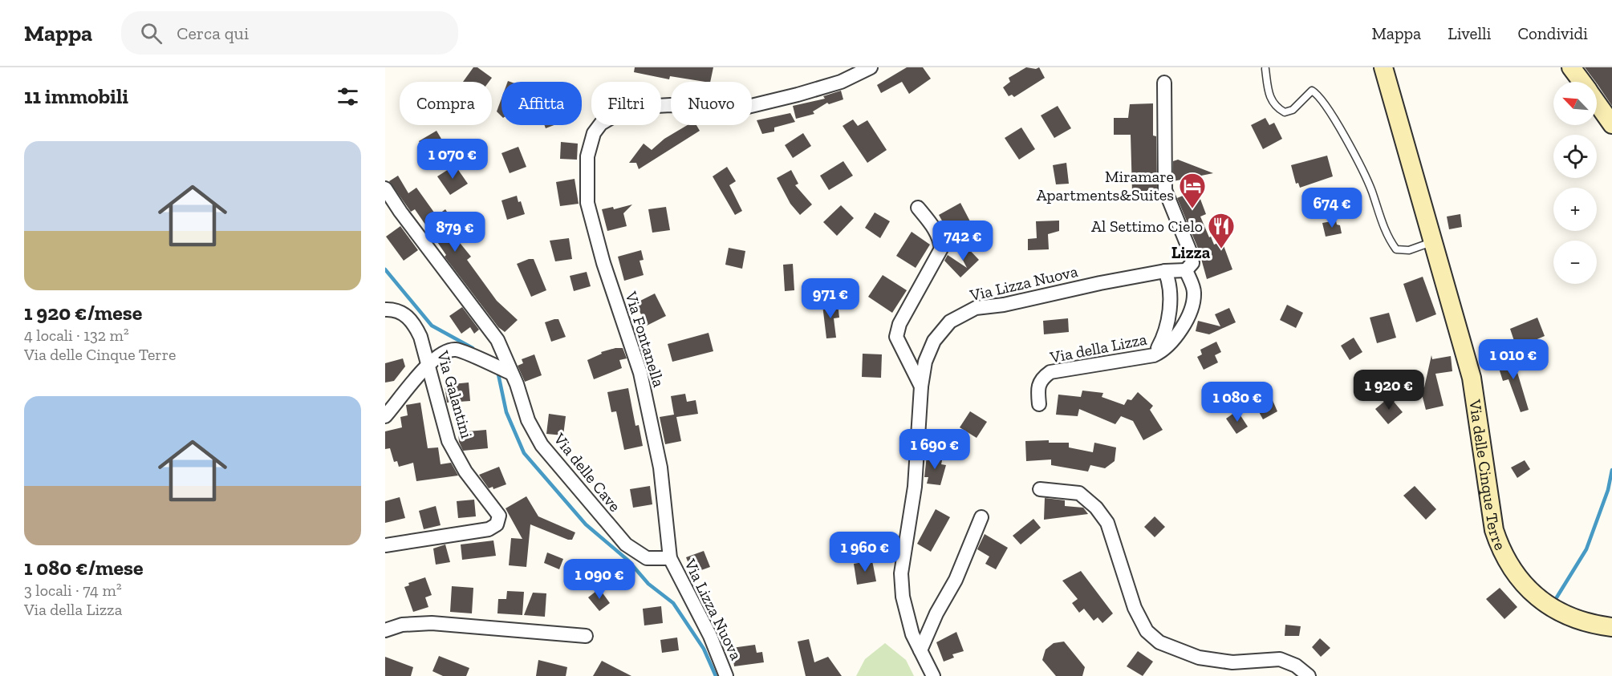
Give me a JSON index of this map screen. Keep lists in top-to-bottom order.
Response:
{
  "streets": {
    "main road": ["Via delle Cinque Terre"],
    "street": [
      "Via Lizza Nuova",
      "Via Fontanella",
      "Via della Lizza",
      "Via Galantini",
      "Via delle Cave"
    ]
  },
  "crossings": [
    ["Via Lizza Nuova", "Via Fontanella"],
    ["Via Lizza Nuova", "Via della Lizza"],
    ["Via Lizza Nuova", "Via delle Cave"],
    ["Via Fontanella", "Via delle Cave"]
  ],
  "districts": ["Lizza"],
  "places": {
    "hotel": ["Miramare Apartments&Suites"],
    "restaurant": ["Al Settimo Cielo"]
  },
  "north": "top left",
  "page": {
    "header": "Mappa",
    "search": "Cerca qui",
    "nav": ["Mappa", "Livelli", "Condividi"],
    "heading": "11 immobili",
    "map_buttons": ["+", "−"],
    "chip": [
      "Compra",
      "Affitta",
      "Filtri",
      "Nuovo"
    ],
    "list": [
      {
        "name": "1 920 €/mese",
        "note": "4 locali · 132 m² · Via delle Cinque Terre"
      },
      {
        "name": "1 080 €/mese",
        "note": "3 locali · 74 m² · Via della Lizza"
      }
    ],
    "price": [
      "1 070 €",
      "674 €",
      "879 €",
      "742 €",
      "971 €",
      "1 010 €",
      "1 920 €",
      "1 080 €",
      "1 690 €",
      "1 960 €",
      "1 090 €"
    ]
  }
}
